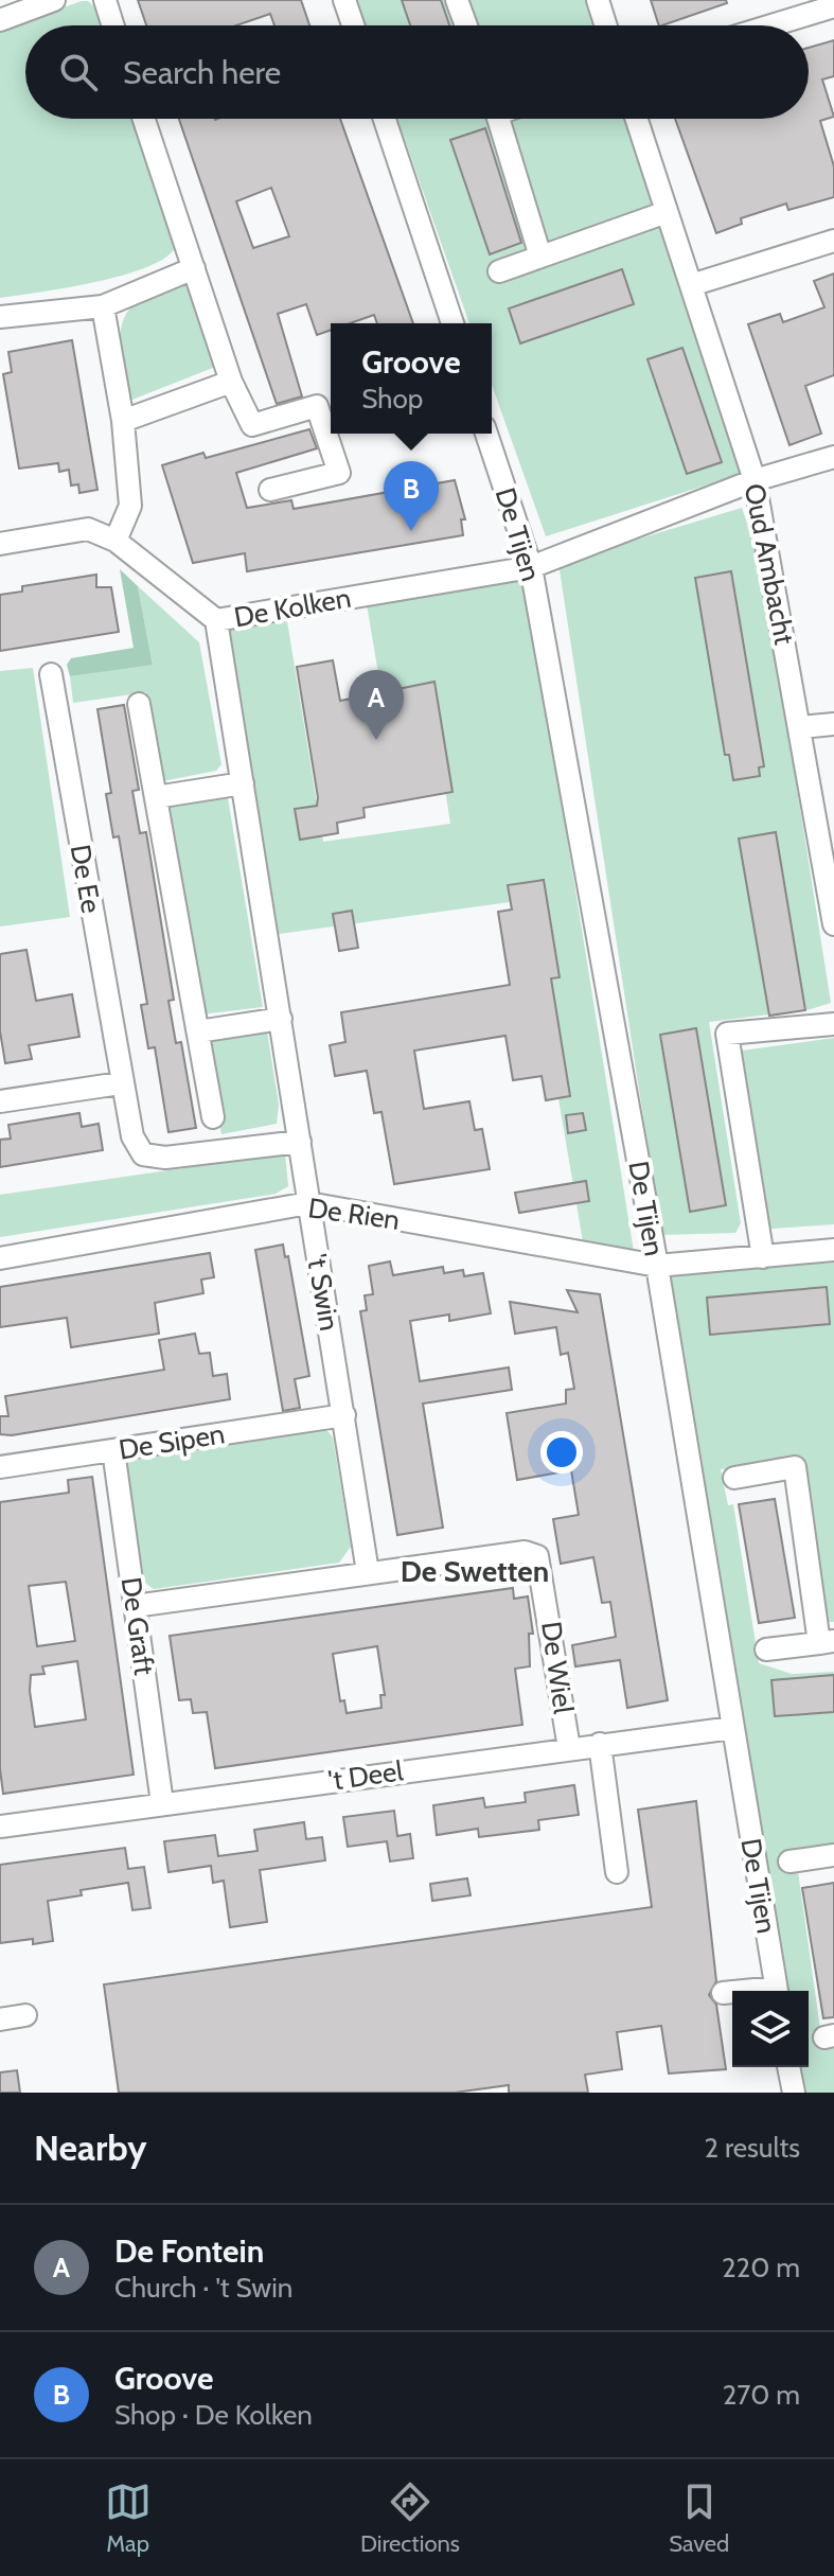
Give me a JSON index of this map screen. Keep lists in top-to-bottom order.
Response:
{
  "streets": {
    "street": [
      "De Tijen",
      "Oud Ambacht",
      "De Kolken",
      "De Ee",
      "De Rien",
      "'t Swin",
      "De Sipen",
      "De Graft",
      "De Wiel",
      "'t Deel"
    ]
  },
  "crossings": [
    ["De Tijen", "De Kolken"],
    ["De Tijen", "De Rien"],
    ["De Tijen", "'t Deel"],
    ["Oud Ambacht", "De Kolken"],
    ["De Kolken", "'t Swin"],
    ["De Ee", "'t Swin"],
    ["De Rien", "'t Swin"],
    ["'t Swin", "De Sipen"],
    ["De Sipen", "De Graft"],
    ["De Graft", "De Wiel"],
    ["De Graft", "'t Deel"],
    ["De Wiel", "'t Deel"]
  ],
  "districts": ["De Swetten"],
  "page": {
    "search": "Search here",
    "popup": ["Groove", "Shop"],
    "pins": ["B", "A"],
    "heading": ["Nearby", "2 results"],
    "list": [
      {
        "mark": "A",
        "name": "De Fontein",
        "note": "Church · 't Swin",
        "value": "220 m"
      },
      {
        "mark": "B",
        "name": "Groove",
        "note": "Shop · De Kolken",
        "value": "270 m"
      }
    ],
    "nav": ["Map", "Directions", "Saved"]
  }
}
